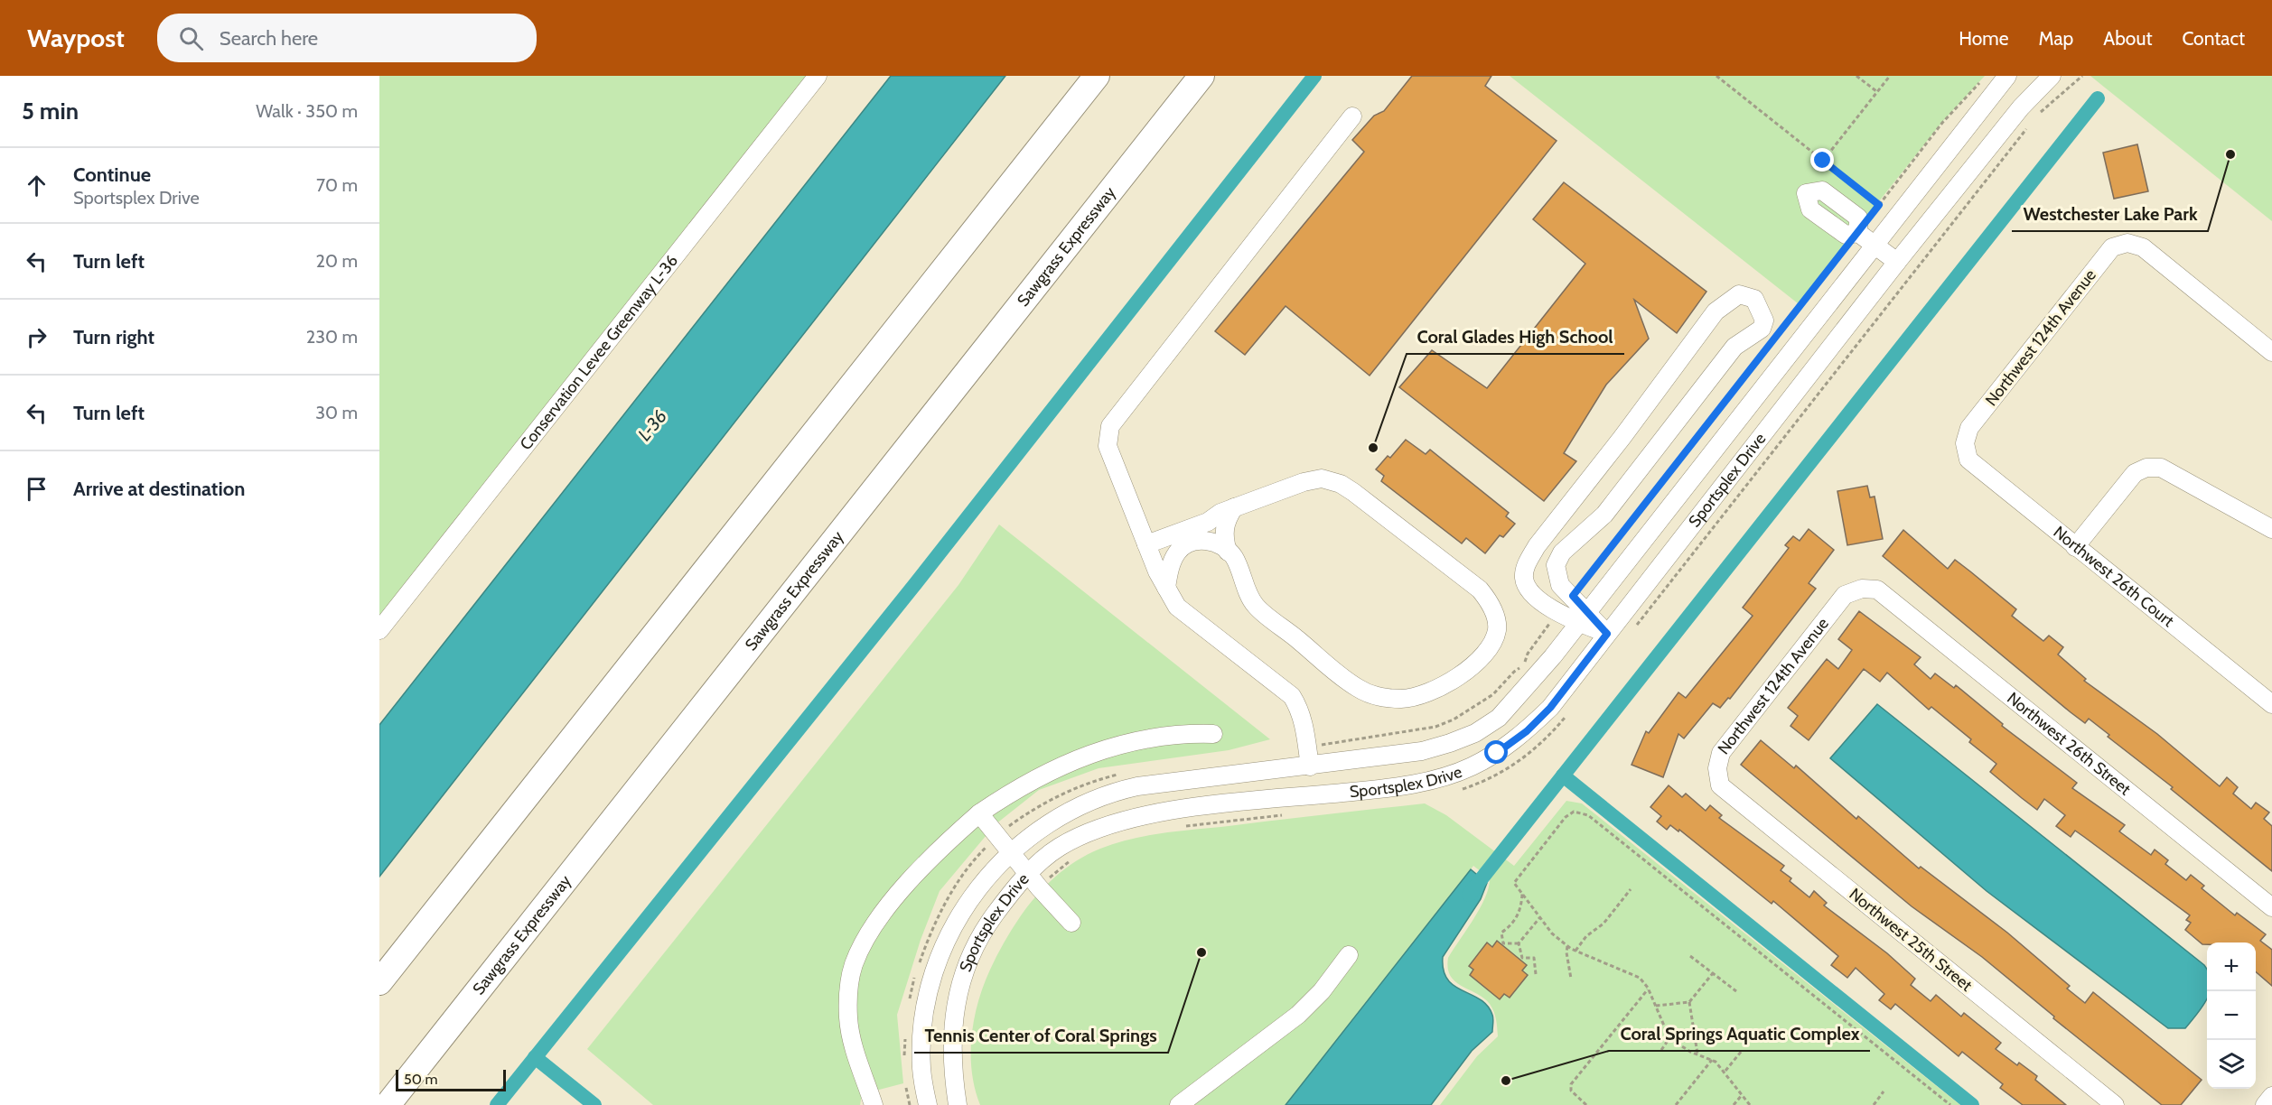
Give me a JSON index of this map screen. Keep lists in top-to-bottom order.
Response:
{
  "streets": {
    "highway": ["Sawgrass Expressway"],
    "street": [
      "Northwest 124th Avenue",
      "Conservation Levee Greenway L-36",
      "Sportsplex Drive",
      "Northwest 26th Court",
      "Northwest 26th Street",
      "Northwest 25th Street"
    ]
  },
  "crossings": [
    ["Northwest 124th Avenue", "Northwest 26th Court"],
    ["Northwest 124th Avenue", "Northwest 26th Street"],
    ["Northwest 124th Avenue", "Northwest 25th Street"]
  ],
  "water": ["L-36"],
  "places": [
    "Westchester Lake Park",
    "Coral Glades High School",
    "Tennis Center of Coral Springs",
    "Coral Springs Aquatic Complex"
  ],
  "scale_bar": "50 m",
  "page": {
    "header": "Waypost",
    "search": "Search here",
    "nav": [
      "Home",
      "Map",
      "About",
      "Contact"
    ],
    "heading": ["5 min", "Walk · 350 m"],
    "list": [
      ["Continue", "Sportsplex Drive", "70 m"],
      ["Turn left", "20 m"],
      ["Turn right", "230 m"],
      ["Turn left", "30 m"],
      "Arrive at destination"
    ],
    "map_buttons": ["+", "−"],
    "scale": "50 m"
  }
}
